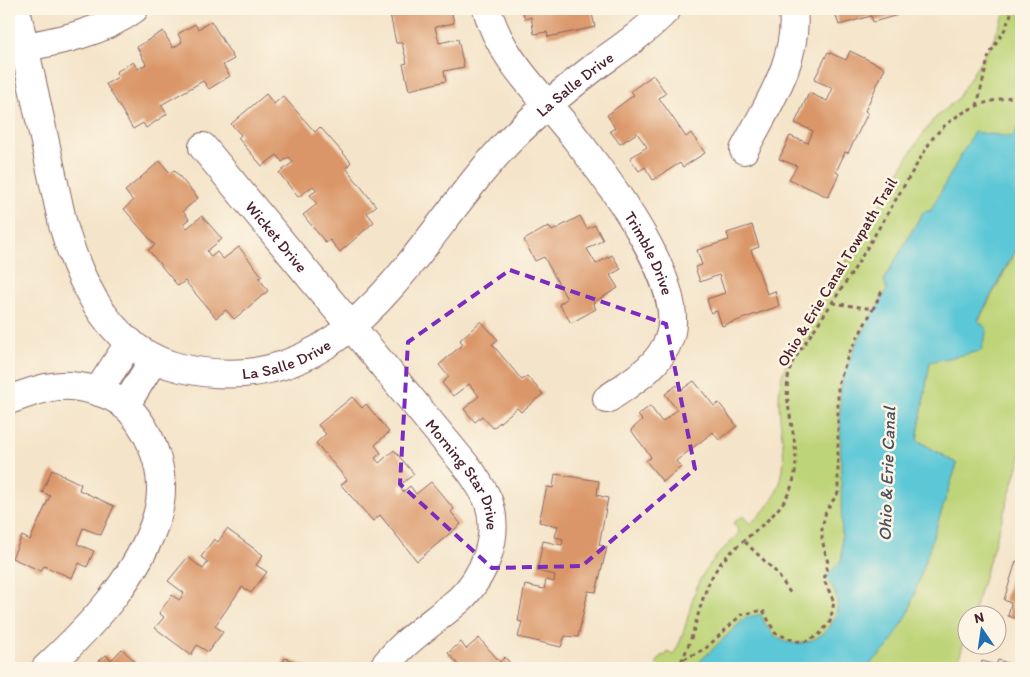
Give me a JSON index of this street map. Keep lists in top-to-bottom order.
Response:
{
  "streets": {
    "street": [
      "La Salle Drive",
      "Wicket Drive",
      "Trimble Drive",
      "Morning Star Drive"
    ],
    "path": ["Ohio & Erie Canal Towpath Trail"]
  },
  "crossings": [
    ["La Salle Drive", "Wicket Drive"],
    ["La Salle Drive", "Trimble Drive"],
    ["La Salle Drive", "Morning Star Drive"],
    ["Wicket Drive", "Morning Star Drive"]
  ],
  "water": ["Ohio & Erie Canal"],
  "north": "top"
}
